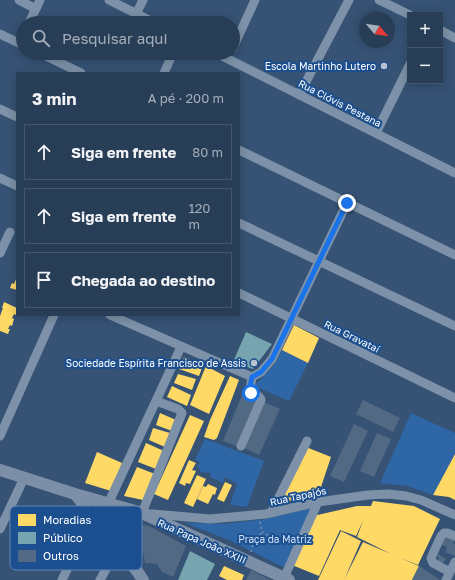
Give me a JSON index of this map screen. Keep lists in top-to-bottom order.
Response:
{
  "streets": {
    "main road": ["Rua Papa João XXIII"],
    "street": ["Rua Clóvis Pestana", "Rua Gravataí", "Rua Tapajós"]
  },
  "crossings": [
    ["Rua Tapajós", "Rua Papa João XXIII"]
  ],
  "parks": ["Praça da Matriz"],
  "places": ["Escola Martinho Lutero", "Sociedade Espírita Francisco de Assis"],
  "legend": ["Moradias", "Público", "Outros"],
  "north": "bottom right",
  "page": {
    "map_buttons": ["+", "−"],
    "search": "Pesquisar aqui",
    "heading": ["3 min", "A pé · 200 m"],
    "list": [
      ["Siga em frente", "80 m"],
      ["Siga em frente", "120 m"],
      "Chegada ao destino"
    ]
  }
}
